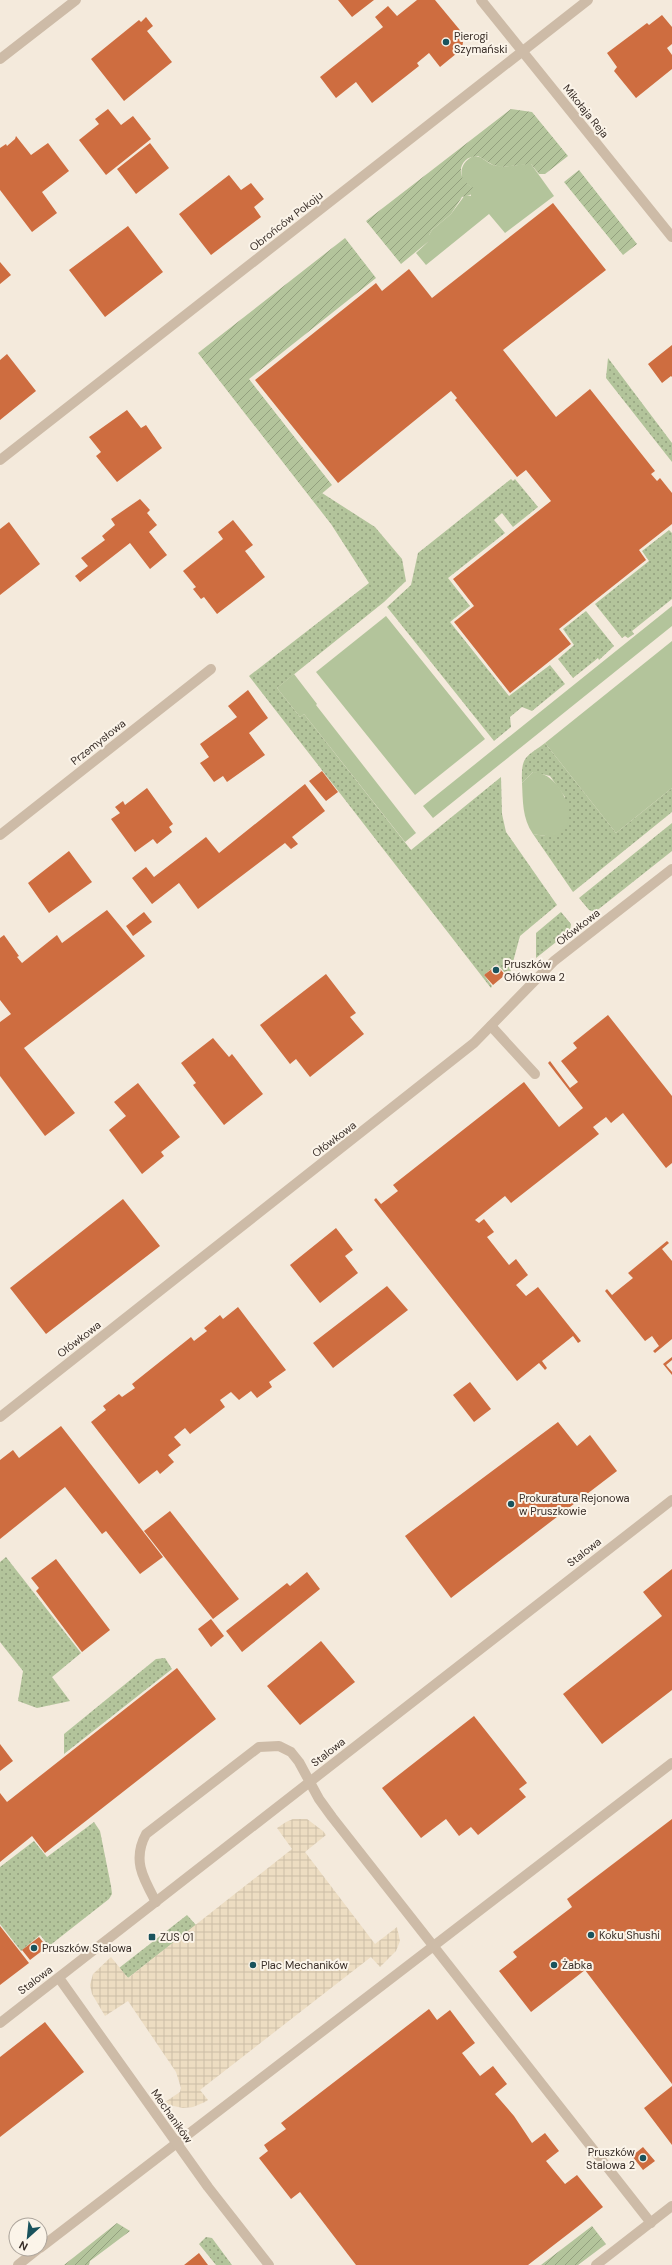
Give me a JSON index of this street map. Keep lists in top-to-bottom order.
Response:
{
  "streets": {
    "street": [
      "Mikołaja Reja",
      "Obrońców Pokoju",
      "Przemysłowa",
      "Ołówkowa",
      "Stalowa",
      "Mechaników"
    ]
  },
  "crossings": [
    ["Mikołaja Reja", "Obrońców Pokoju"],
    ["Stalowa", "Mechaników"]
  ],
  "places": {
    "other": [
      "Pierogi Szymański",
      "Pruszków Ołówkowa 2",
      "Prokuratura Rejonowa w Pruszkowie",
      "Koku Shushi",
      "Pruszków Stalowa",
      "Plac Mechaników",
      "Żabka",
      "Pruszków Stalowa 2"
    ],
    "transit": ["ZUS 01"]
  },
  "north": "bottom left"
}
